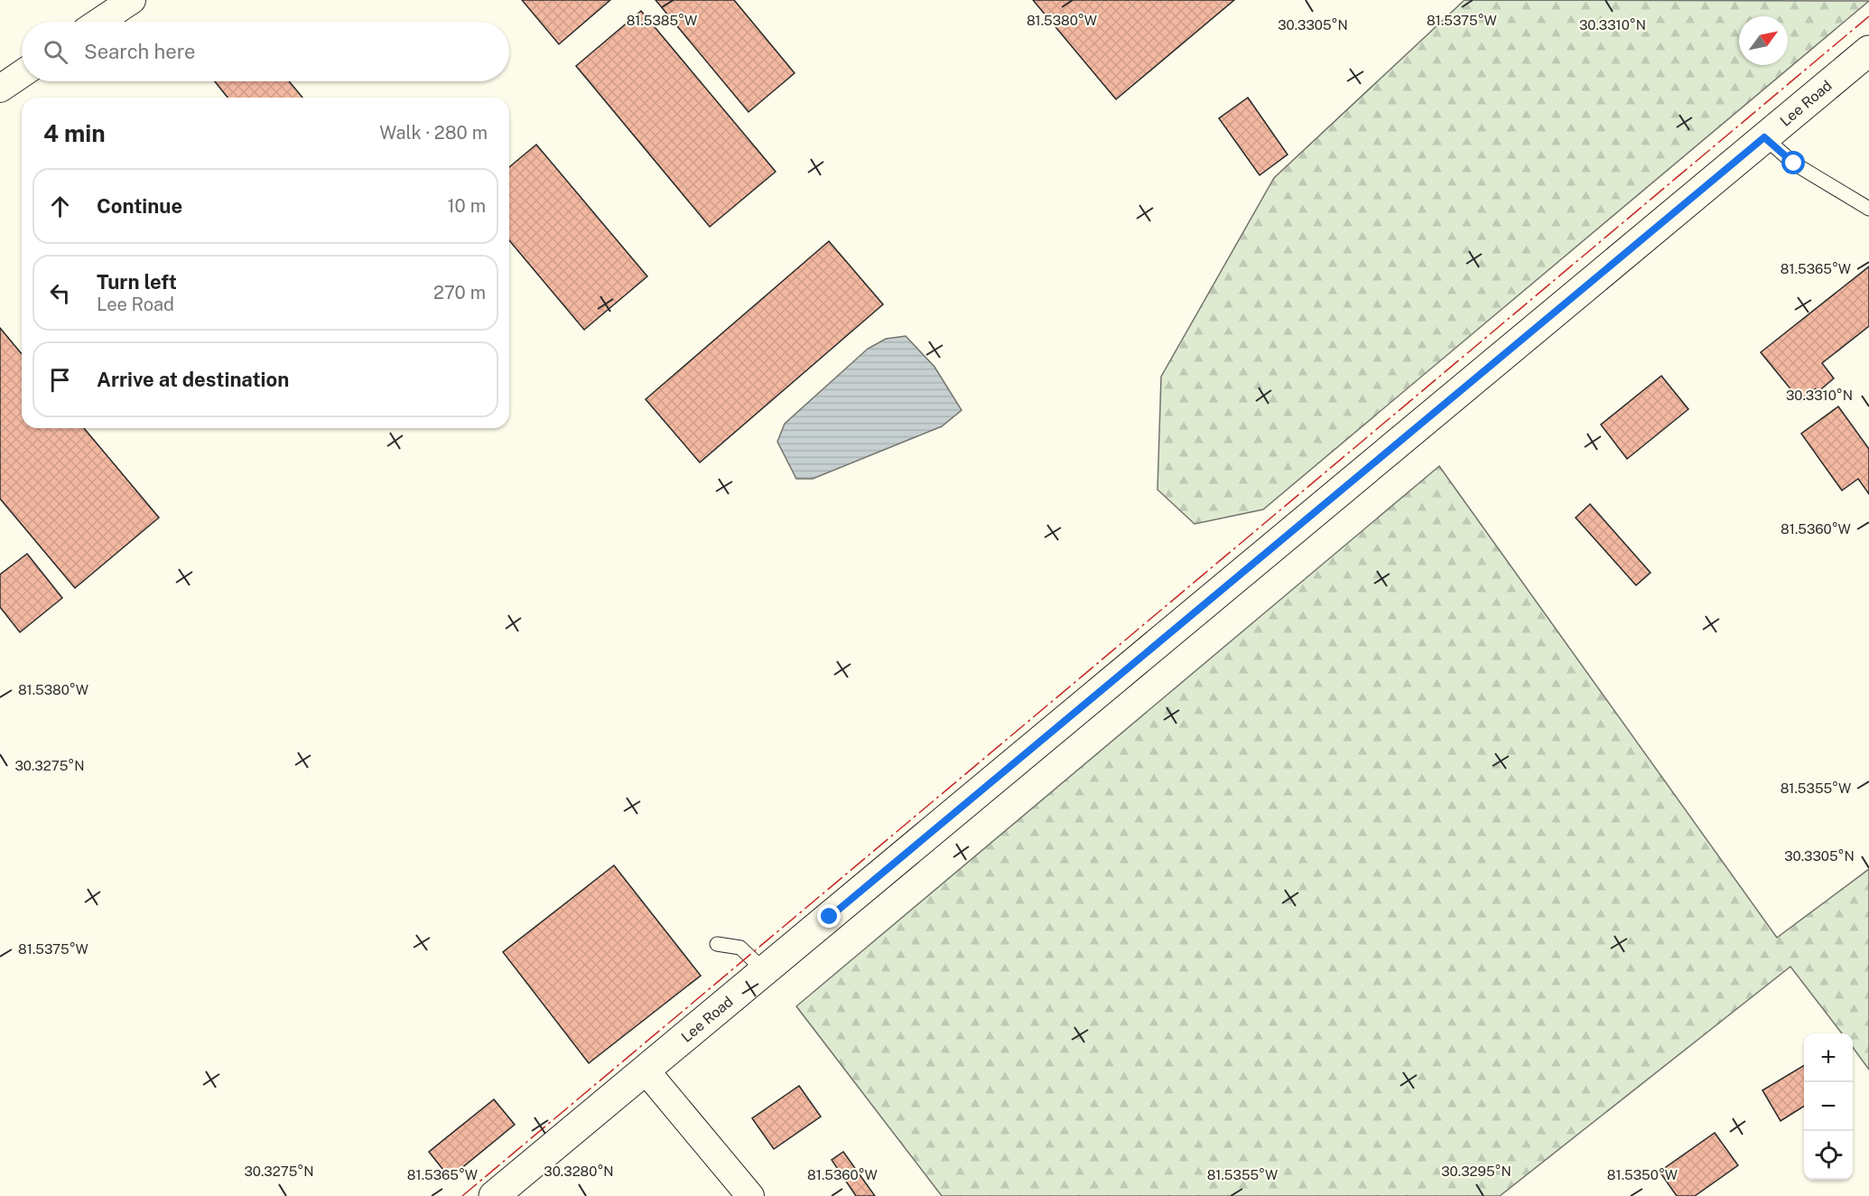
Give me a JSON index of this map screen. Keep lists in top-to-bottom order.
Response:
{
  "streets": {
    "street": ["Lee Road"]
  },
  "north": "top right",
  "page": {
    "search": "Search here",
    "heading": ["4 min", "Walk · 280 m"],
    "list": [
      ["Continue", "10 m"],
      ["Turn left", "Lee Road", "270 m"],
      "Arrive at destination"
    ],
    "map_buttons": ["+", "−"]
  },
  "coordinates": [
    "81.5385°W",
    "81.5380°W",
    "81.5375°W",
    "30.3305°N",
    "30.3310°N",
    "81.5365°W",
    "81.5360°W",
    "30.3275°N",
    "81.5355°W",
    "30.3280°N",
    "30.3295°N",
    "81.5350°W"
  ]
}
